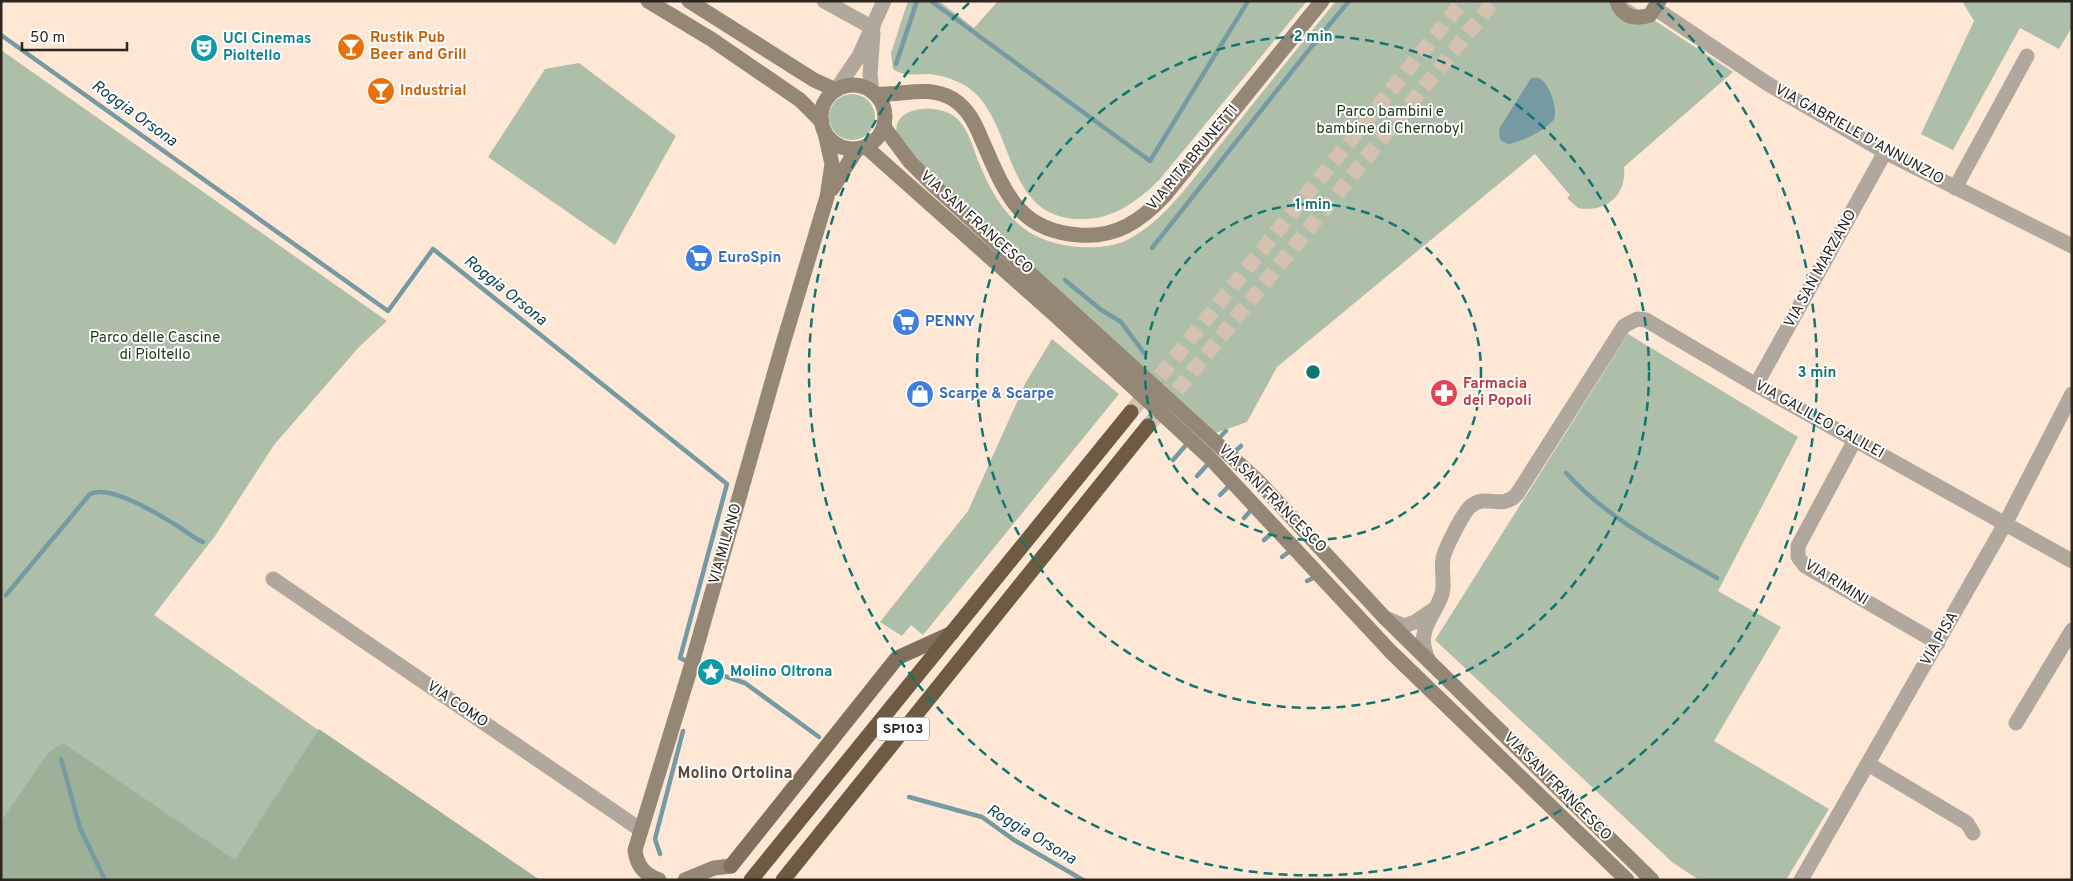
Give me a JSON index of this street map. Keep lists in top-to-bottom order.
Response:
{
  "streets": {
    "highway": ["SP103"],
    "street": [
      "VIA GABRIELE D'ANNUNZIO",
      "VIA RITA BRUNETTI",
      "VIA SAN FRANCESCO",
      "VIA SAN MARZANO",
      "VIA GALILEO GALILEI",
      "VIA MILANO",
      "VIA RIMINI",
      "VIA PISA",
      "VIA COMO"
    ]
  },
  "crossings": [
    ["VIA GABRIELE D'ANNUNZIO", "VIA SAN MARZANO"],
    ["VIA RITA BRUNETTI", "VIA SAN FRANCESCO"],
    ["VIA RITA BRUNETTI", "VIA MILANO"],
    ["VIA SAN FRANCESCO", "VIA MILANO"],
    ["VIA SAN MARZANO", "VIA GALILEO GALILEI"],
    ["VIA GALILEO GALILEI", "VIA RIMINI"],
    ["VIA GALILEO GALILEI", "VIA PISA"],
    ["VIA MILANO", "VIA COMO"],
    ["VIA RIMINI", "VIA PISA"]
  ],
  "districts": ["Molino Ortolina"],
  "water": ["Roggia Orsona"],
  "parks": ["Parco bambini e bambine di Chernobyl", "Parco delle Cascine di Pioltello"],
  "places": {
    "bar": ["Rustik Pub Beer and Grill", "Industrial"],
    "theatre": ["UCI Cinemas Pioltello"],
    "supermarket": ["EuroSpin", "PENNY"],
    "pharmacy": ["Farmacia dei Popoli"],
    "shop": ["Scarpe & Scarpe"],
    "place": ["Molino Oltrona"]
  },
  "scale_bar": "50 m",
  "rings": ["2 min", "1 min", "3 min"]
}
